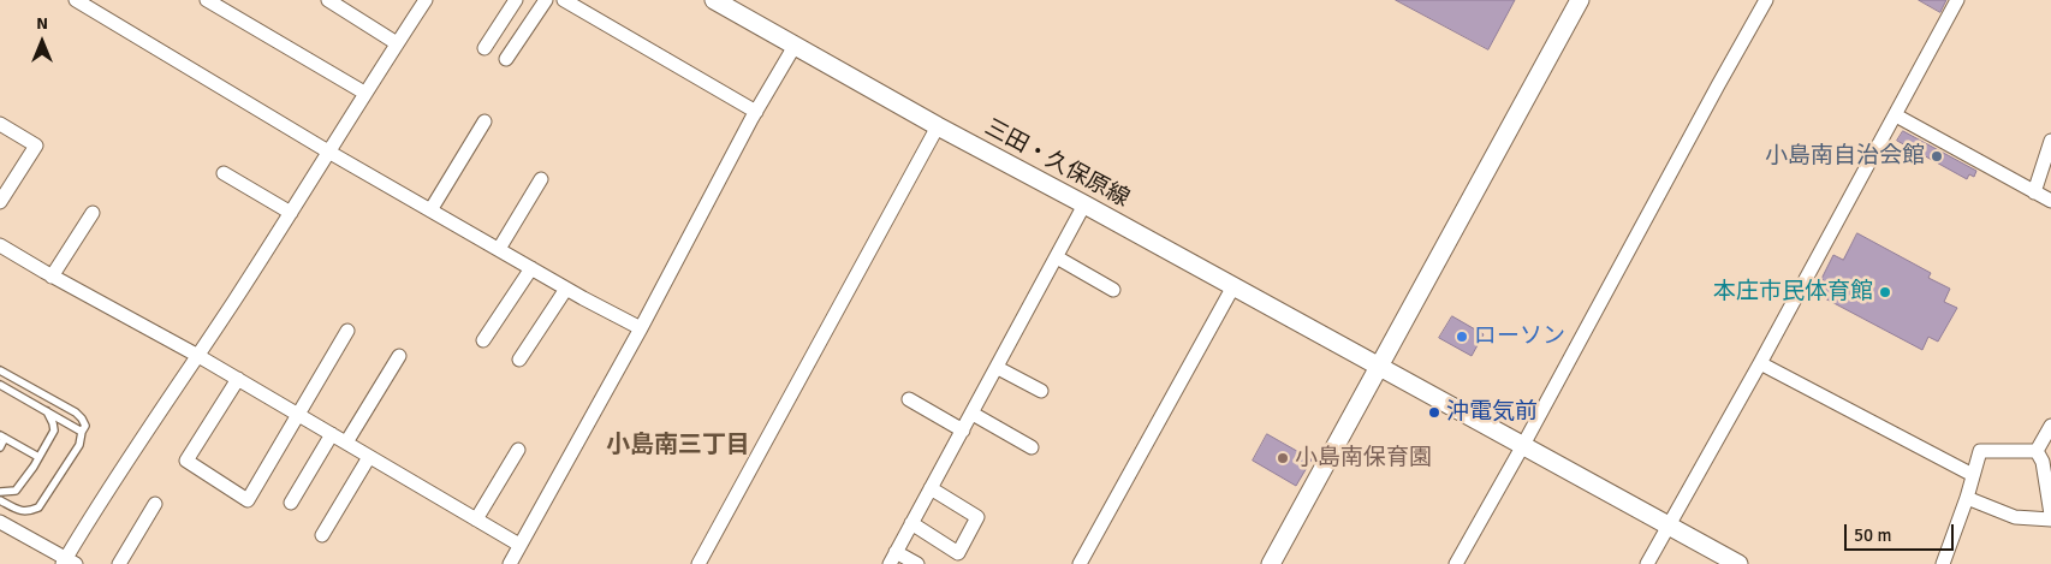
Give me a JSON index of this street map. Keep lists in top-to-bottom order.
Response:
{
  "streets": {
    "street": ["三田・久保原線"]
  },
  "districts": ["小島南三丁目"],
  "places": [
    "小島南自治会館",
    "本庄市民体育館",
    "ローソン",
    "沖電気前",
    "小島南保育園"
  ],
  "scale_bar": "50 m",
  "north": "top"
}
